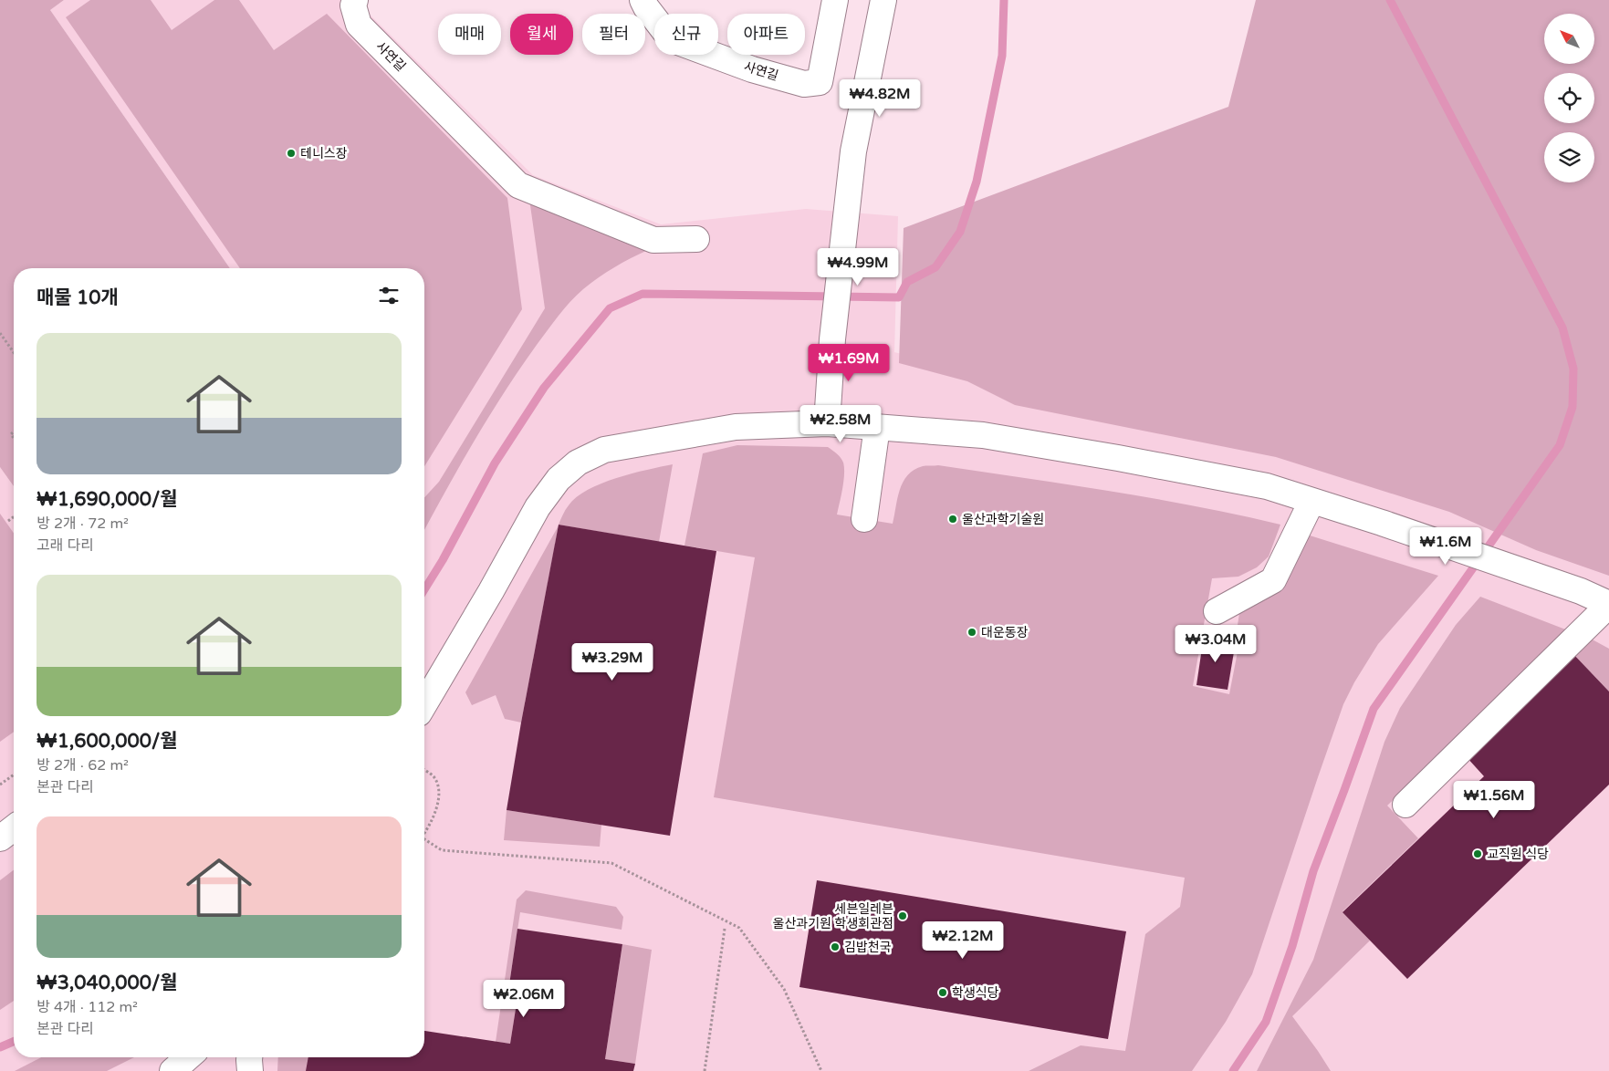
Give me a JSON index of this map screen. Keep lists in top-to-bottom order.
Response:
{
  "streets": {
    "street": ["사연길"]
  },
  "places": [
    "테니스장",
    "울산과학기술원",
    "대운동장",
    "교직원 식당",
    "세븐일레븐 울산과기원 학생회관점",
    "김밥천국",
    "학생식당"
  ],
  "north": "top left",
  "page": {
    "chip": [
      "매매",
      "월세",
      "필터",
      "신규",
      "아파트"
    ],
    "price": [
      "₩4.82M",
      "₩4.99M",
      "₩1.69M",
      "₩2.58M",
      "₩1.6M",
      "₩3.04M",
      "₩3.29M",
      "₩1.56M",
      "₩2.12M",
      "₩2.06M"
    ],
    "heading": "매물 10개",
    "list": [
      {
        "name": "₩1,690,000/월",
        "note": "방 2개 · 72 m² · 고래 다리"
      },
      {
        "name": "₩1,600,000/월",
        "note": "방 2개 · 62 m² · 본관 다리"
      },
      {
        "name": "₩3,040,000/월",
        "note": "방 4개 · 112 m² · 본관 다리"
      }
    ]
  }
}
